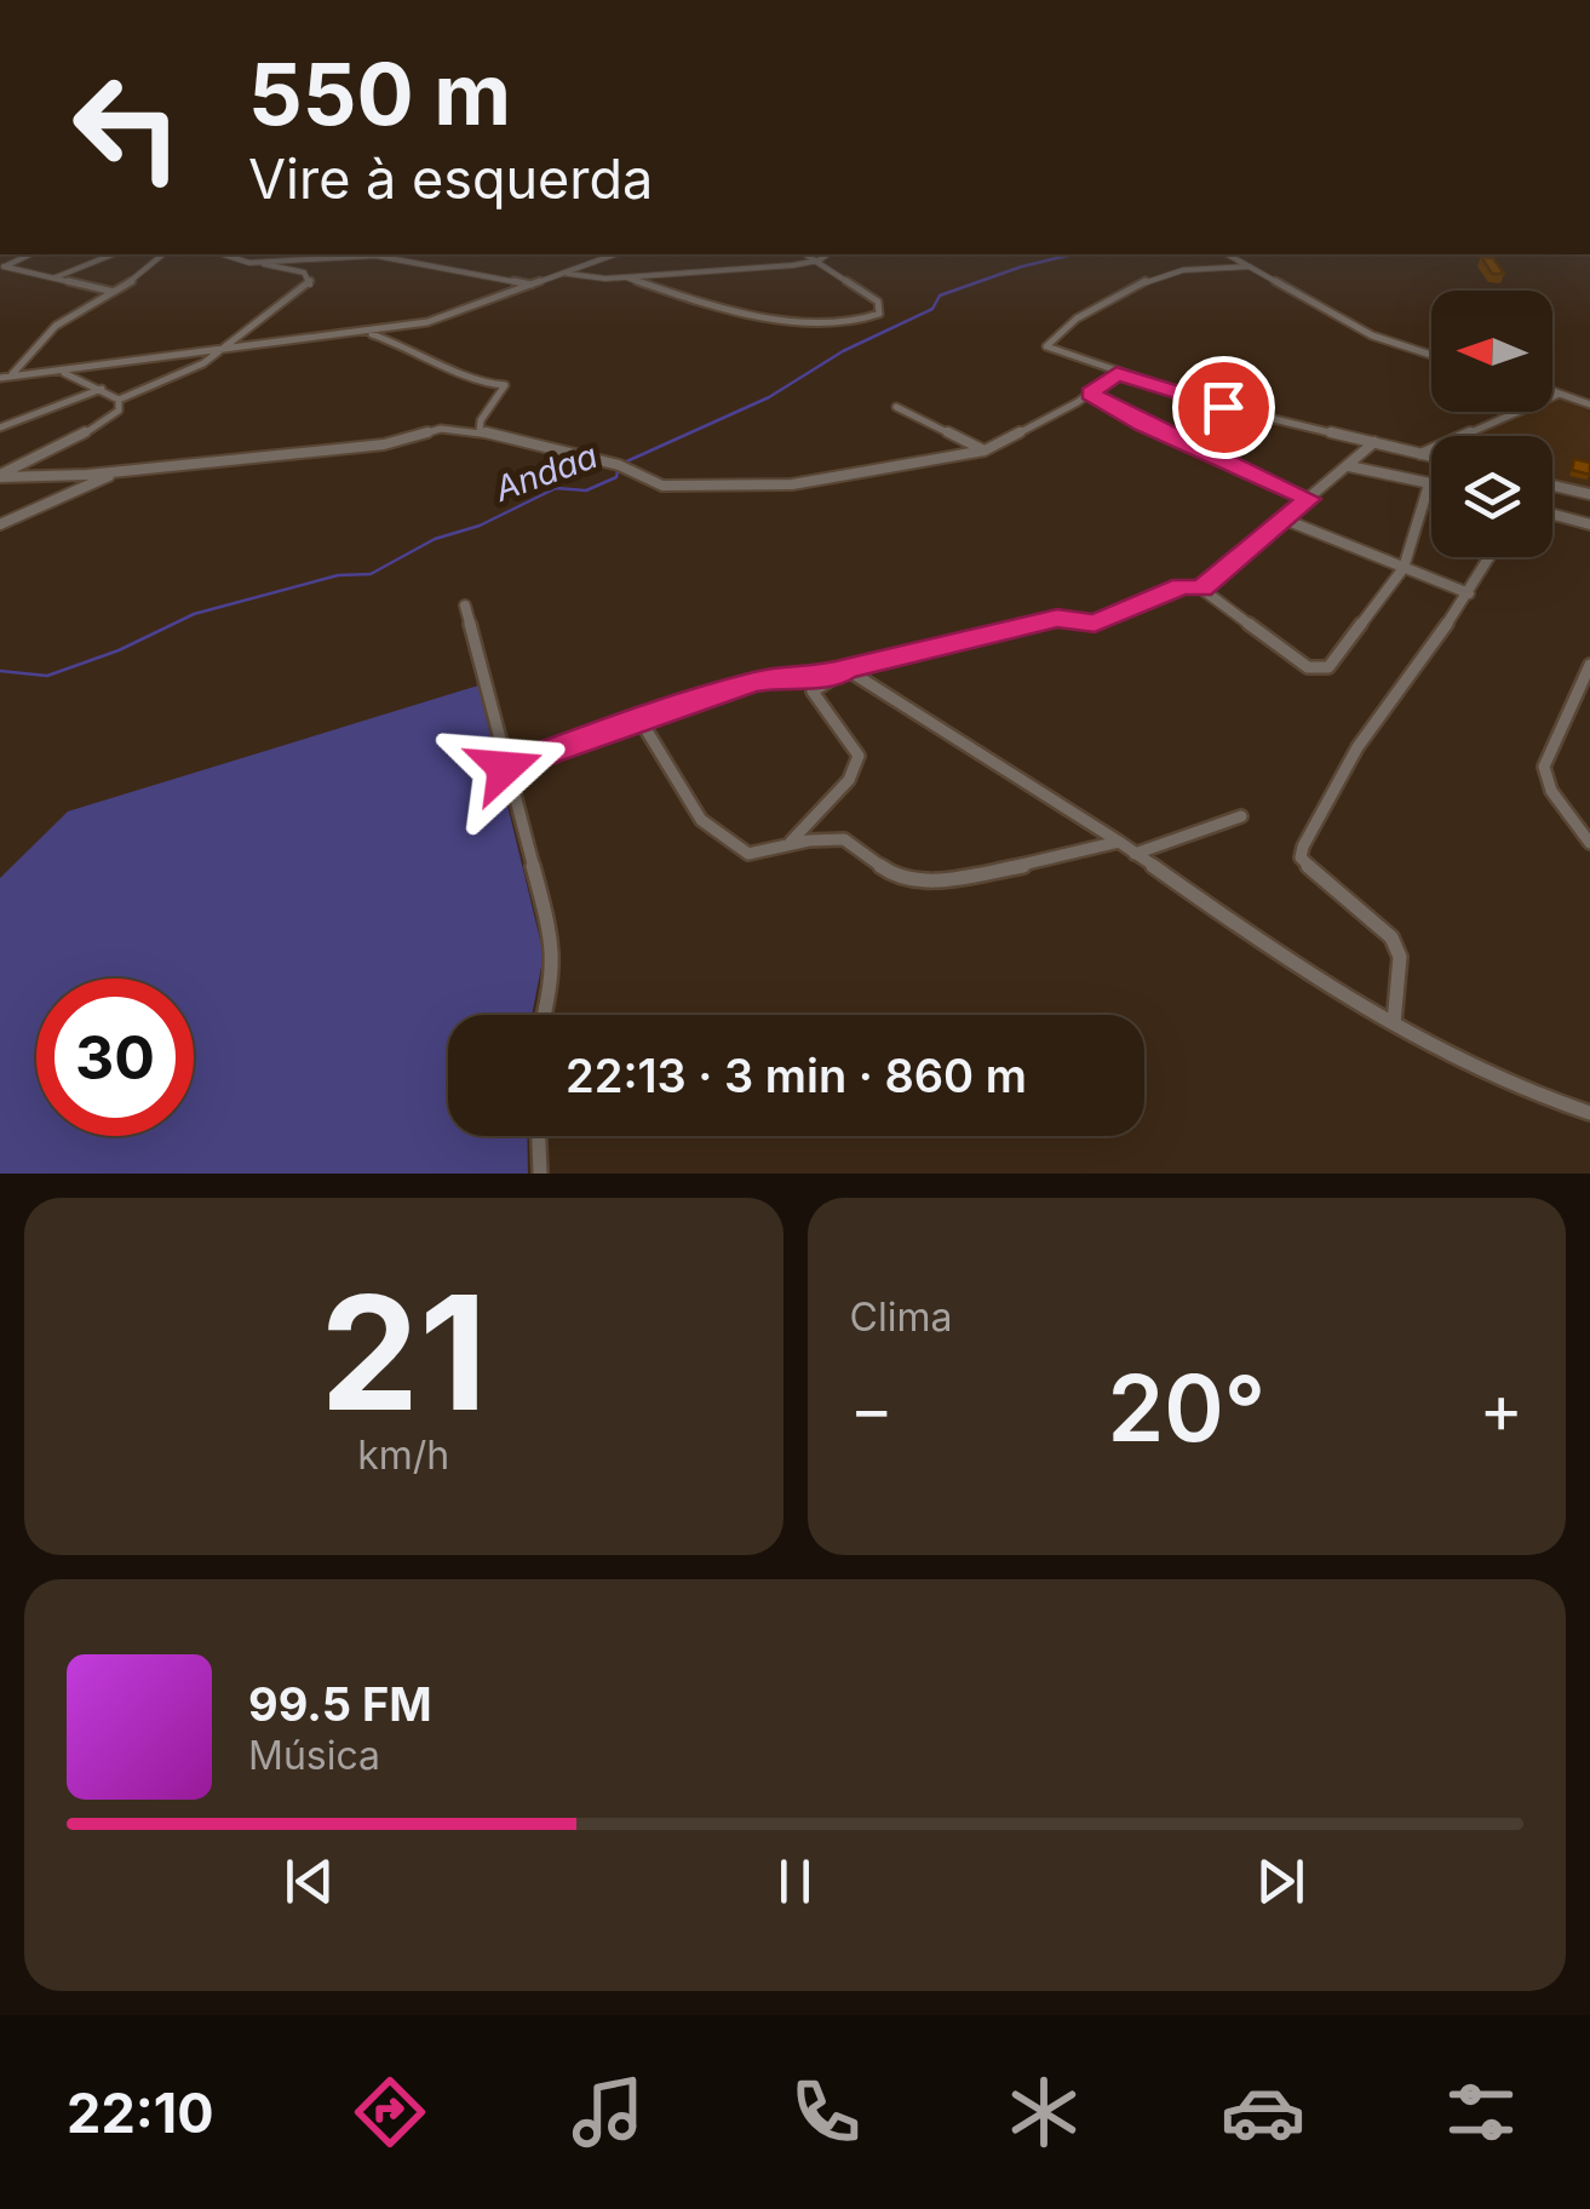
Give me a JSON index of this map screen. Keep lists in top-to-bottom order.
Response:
{
  "water": ["Andaa"],
  "north": "left",
  "page": {
    "turn": ["550 m", "Vire à esquerda"],
    "limit": "30",
    "trip": "22:13 · 3 min · 860 m",
    "tile": [
      ["21", "km/h"],
      "Clima"
    ],
    "heat": ["−", "20°", "+"],
    "song": ["99.5 FM", "Música"],
    "tabs": "22:10"
  }
}
